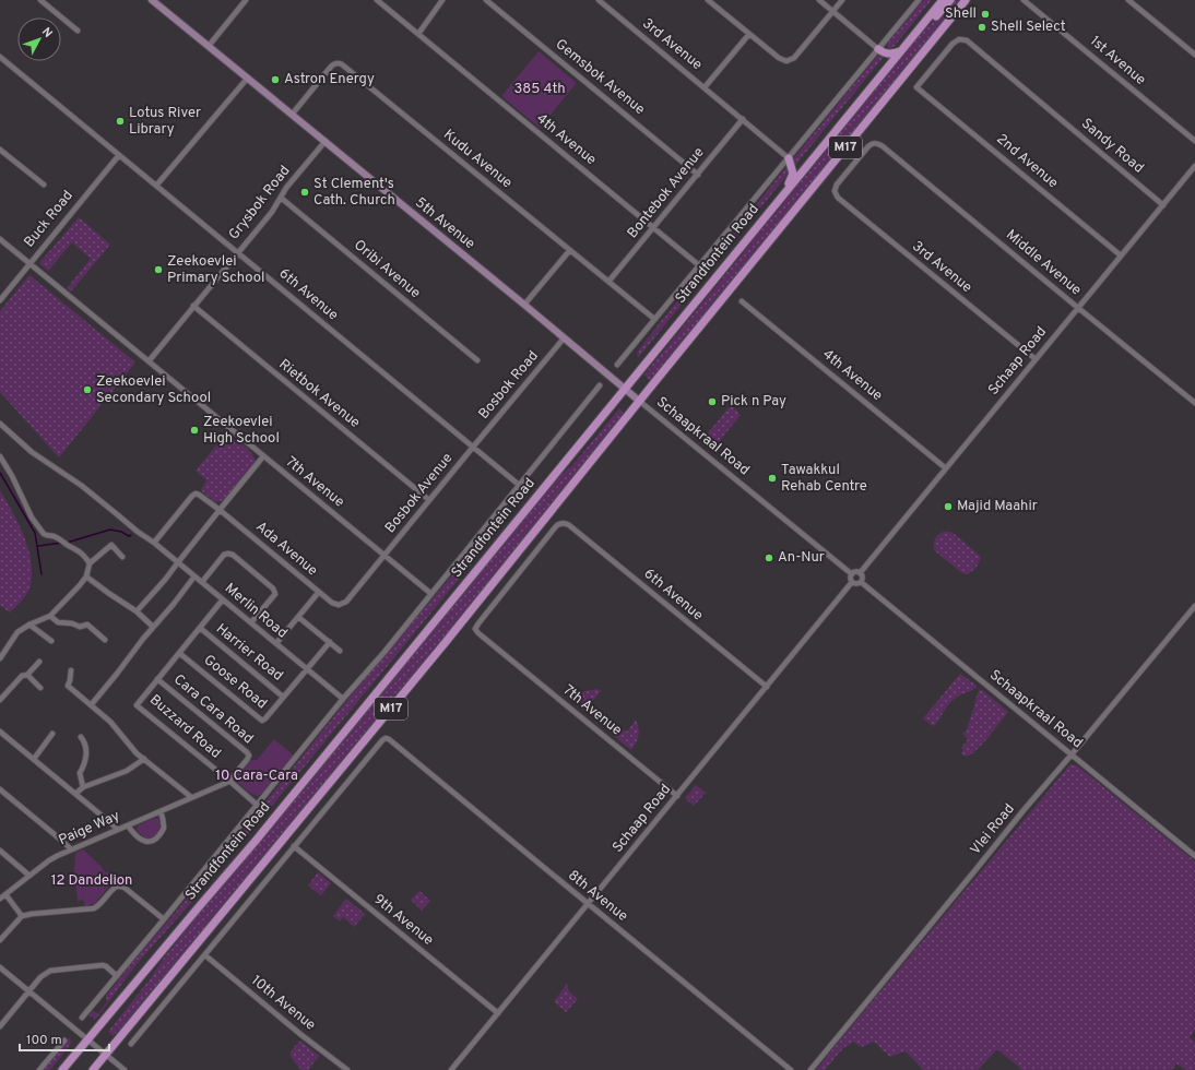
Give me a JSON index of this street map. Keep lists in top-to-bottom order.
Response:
{
  "streets": {
    "main road": ["M17", "5th Avenue", "Strandfontein Road"],
    "street": [
      "3rd Avenue",
      "1st Avenue",
      "Gemsbok Avenue",
      "4th Avenue",
      "Sandy Road",
      "Kudu Avenue",
      "2nd Avenue",
      "Bontebok Avenue",
      "Grysbok Road",
      "Buck Road",
      "Middle Avenue",
      "Oribi Avenue",
      "6th Avenue",
      "Schaap Road",
      "Bosbok Road",
      "Rietbok Avenue",
      "Schaapkraal Road",
      "7th Avenue",
      "Bosbok Avenue",
      "Ada Avenue",
      "Merlin Road",
      "Harrier Road",
      "Goose Road",
      "Cara Cara Road",
      "Buzzard Road",
      "Paige Way",
      "Vlei Road",
      "8th Avenue",
      "9th Avenue",
      "10th Avenue"
    ]
  },
  "crossings": [
    ["3rd Avenue", "Bontebok Avenue"],
    ["3rd Avenue", "Strandfontein Road"],
    ["3rd Avenue", "Middle Avenue"],
    ["3rd Avenue", "Schaap Road"],
    ["Gemsbok Avenue", "Bontebok Avenue"],
    ["4th Avenue", "Bontebok Avenue"],
    ["4th Avenue", "Strandfontein Road"],
    ["4th Avenue", "Schaap Road"],
    ["Sandy Road", "2nd Avenue"],
    ["Sandy Road", "Schaap Road"],
    ["M17", "5th Avenue"],
    ["M17", "Schaapkraal Road"],
    ["Kudu Avenue", "Bontebok Avenue"],
    ["Kudu Avenue", "5th Avenue"],
    ["Kudu Avenue", "Strandfontein Road"],
    ["2nd Avenue", "Schaap Road"],
    ["Grysbok Road", "5th Avenue"],
    ["Grysbok Road", "Oribi Avenue"],
    ["Grysbok Road", "6th Avenue"],
    ["Grysbok Road", "Rietbok Avenue"],
    ["Grysbok Road", "7th Avenue"],
    ["Buck Road", "6th Avenue"],
    ["Buck Road", "7th Avenue"],
    ["5th Avenue", "Strandfontein Road"],
    ["5th Avenue", "Bosbok Road"],
    ["5th Avenue", "Schaapkraal Road"],
    ["Strandfontein Road", "6th Avenue"],
    ["Strandfontein Road", "7th Avenue"],
    ["Strandfontein Road", "Merlin Road"],
    ["Strandfontein Road", "Buzzard Road"],
    ["Middle Avenue", "Schaap Road"],
    ["6th Avenue", "Schaap Road"],
    ["6th Avenue", "Bosbok Road"],
    ["6th Avenue", "7th Avenue"],
    ["6th Avenue", "Bosbok Avenue"],
    ["Schaap Road", "Schaapkraal Road"],
    ["Schaap Road", "7th Avenue"],
    ["Schaap Road", "8th Avenue"],
    ["Schaap Road", "9th Avenue"],
    ["Bosbok Road", "Bosbok Avenue"],
    ["Rietbok Avenue", "Bosbok Avenue"],
    ["Schaapkraal Road", "Vlei Road"],
    ["7th Avenue", "Bosbok Avenue"],
    ["7th Avenue", "Ada Avenue"],
    ["Bosbok Avenue", "Ada Avenue"],
    ["Ada Avenue", "Merlin Road"],
    ["Merlin Road", "Goose Road"],
    ["Merlin Road", "Buzzard Road"],
    ["Harrier Road", "Goose Road"],
    ["Harrier Road", "Buzzard Road"],
    ["Goose Road", "Buzzard Road"],
    ["Cara Cara Road", "Buzzard Road"],
    ["Cara Cara Road", "Paige Way"],
    ["Buzzard Road", "Paige Way"],
    ["8th Avenue", "9th Avenue"]
  ],
  "parks": ["385 4th", "10 Cara-Cara", "12 Dandelion"],
  "places": [
    "Shell",
    "Shell Select",
    "Astron Energy",
    "Lotus River Library",
    "St Clement's Cath. Church",
    "Zeekoevlei Primary School",
    "Zeekoevlei Secondary School",
    "Pick n Pay",
    "Zeekoevlei High School",
    "Tawakkul Rehab Centre",
    "Majid Maahir",
    "An-Nur"
  ],
  "scale_bar": "100 m",
  "north": "top right"
}
